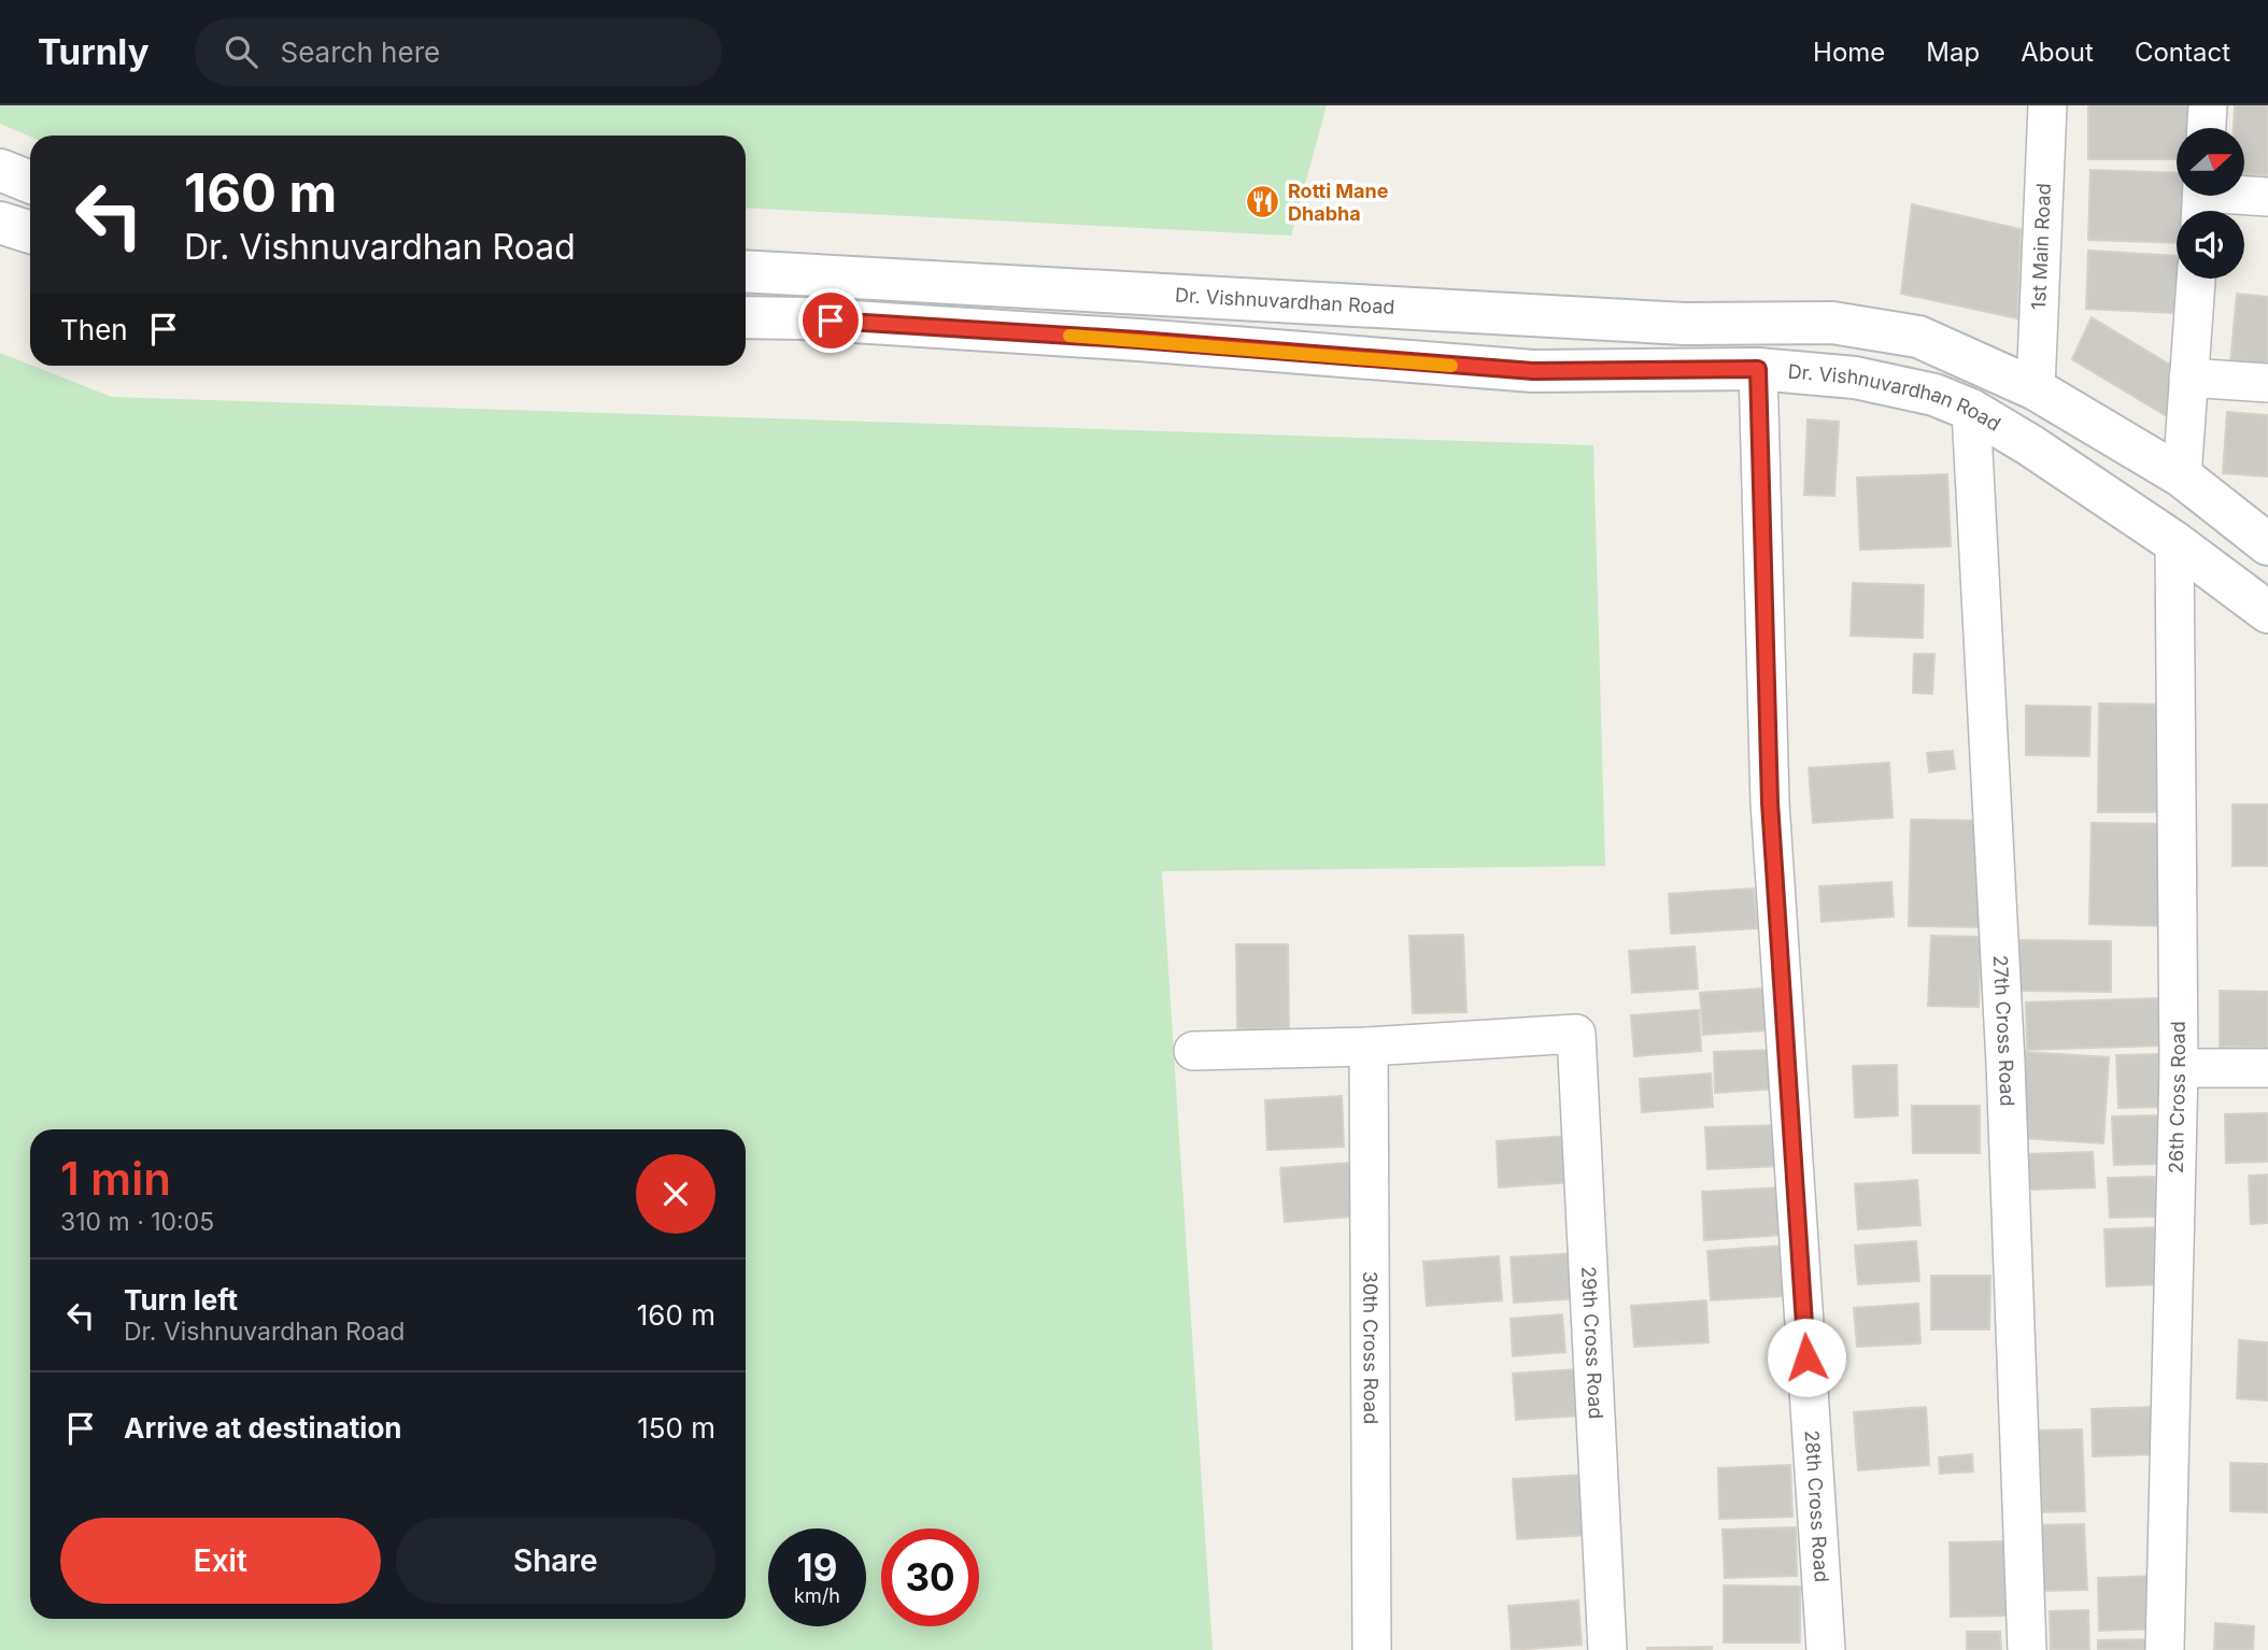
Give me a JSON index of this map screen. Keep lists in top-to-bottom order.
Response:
{
  "streets": {
    "main road": ["Dr. Vishnuvardhan Road"],
    "street": [
      "1st Main Road",
      "27th Cross Road",
      "26th Cross Road",
      "29th Cross Road",
      "30th Cross Road",
      "28th Cross Road"
    ]
  },
  "crossings": [
    ["1st Main Road", "Dr. Vishnuvardhan Road"],
    ["Dr. Vishnuvardhan Road", "27th Cross Road"],
    ["Dr. Vishnuvardhan Road", "26th Cross Road"],
    ["Dr. Vishnuvardhan Road", "28th Cross Road"],
    ["29th Cross Road", "30th Cross Road"]
  ],
  "places": {
    "restaurant": ["Rotti Mane Dhabha"]
  },
  "north": "right",
  "page": {
    "header": "Turnly",
    "search": "Search here",
    "nav": [
      "Home",
      "Map",
      "About",
      "Contact"
    ],
    "turn": ["160 m", "Dr. Vishnuvardhan Road"],
    "then": "Then",
    "heading": ["1 min", "310 m · 10:05"],
    "list": [
      {
        "name": "Turn left",
        "note": "Dr. Vishnuvardhan Road",
        "value": "160 m"
      },
      {
        "name": "Arrive at destination",
        "value": "150 m"
      }
    ],
    "buttons": ["Exit", "Share"],
    "speed": "19 km/h",
    "limit": "30"
  }
}
